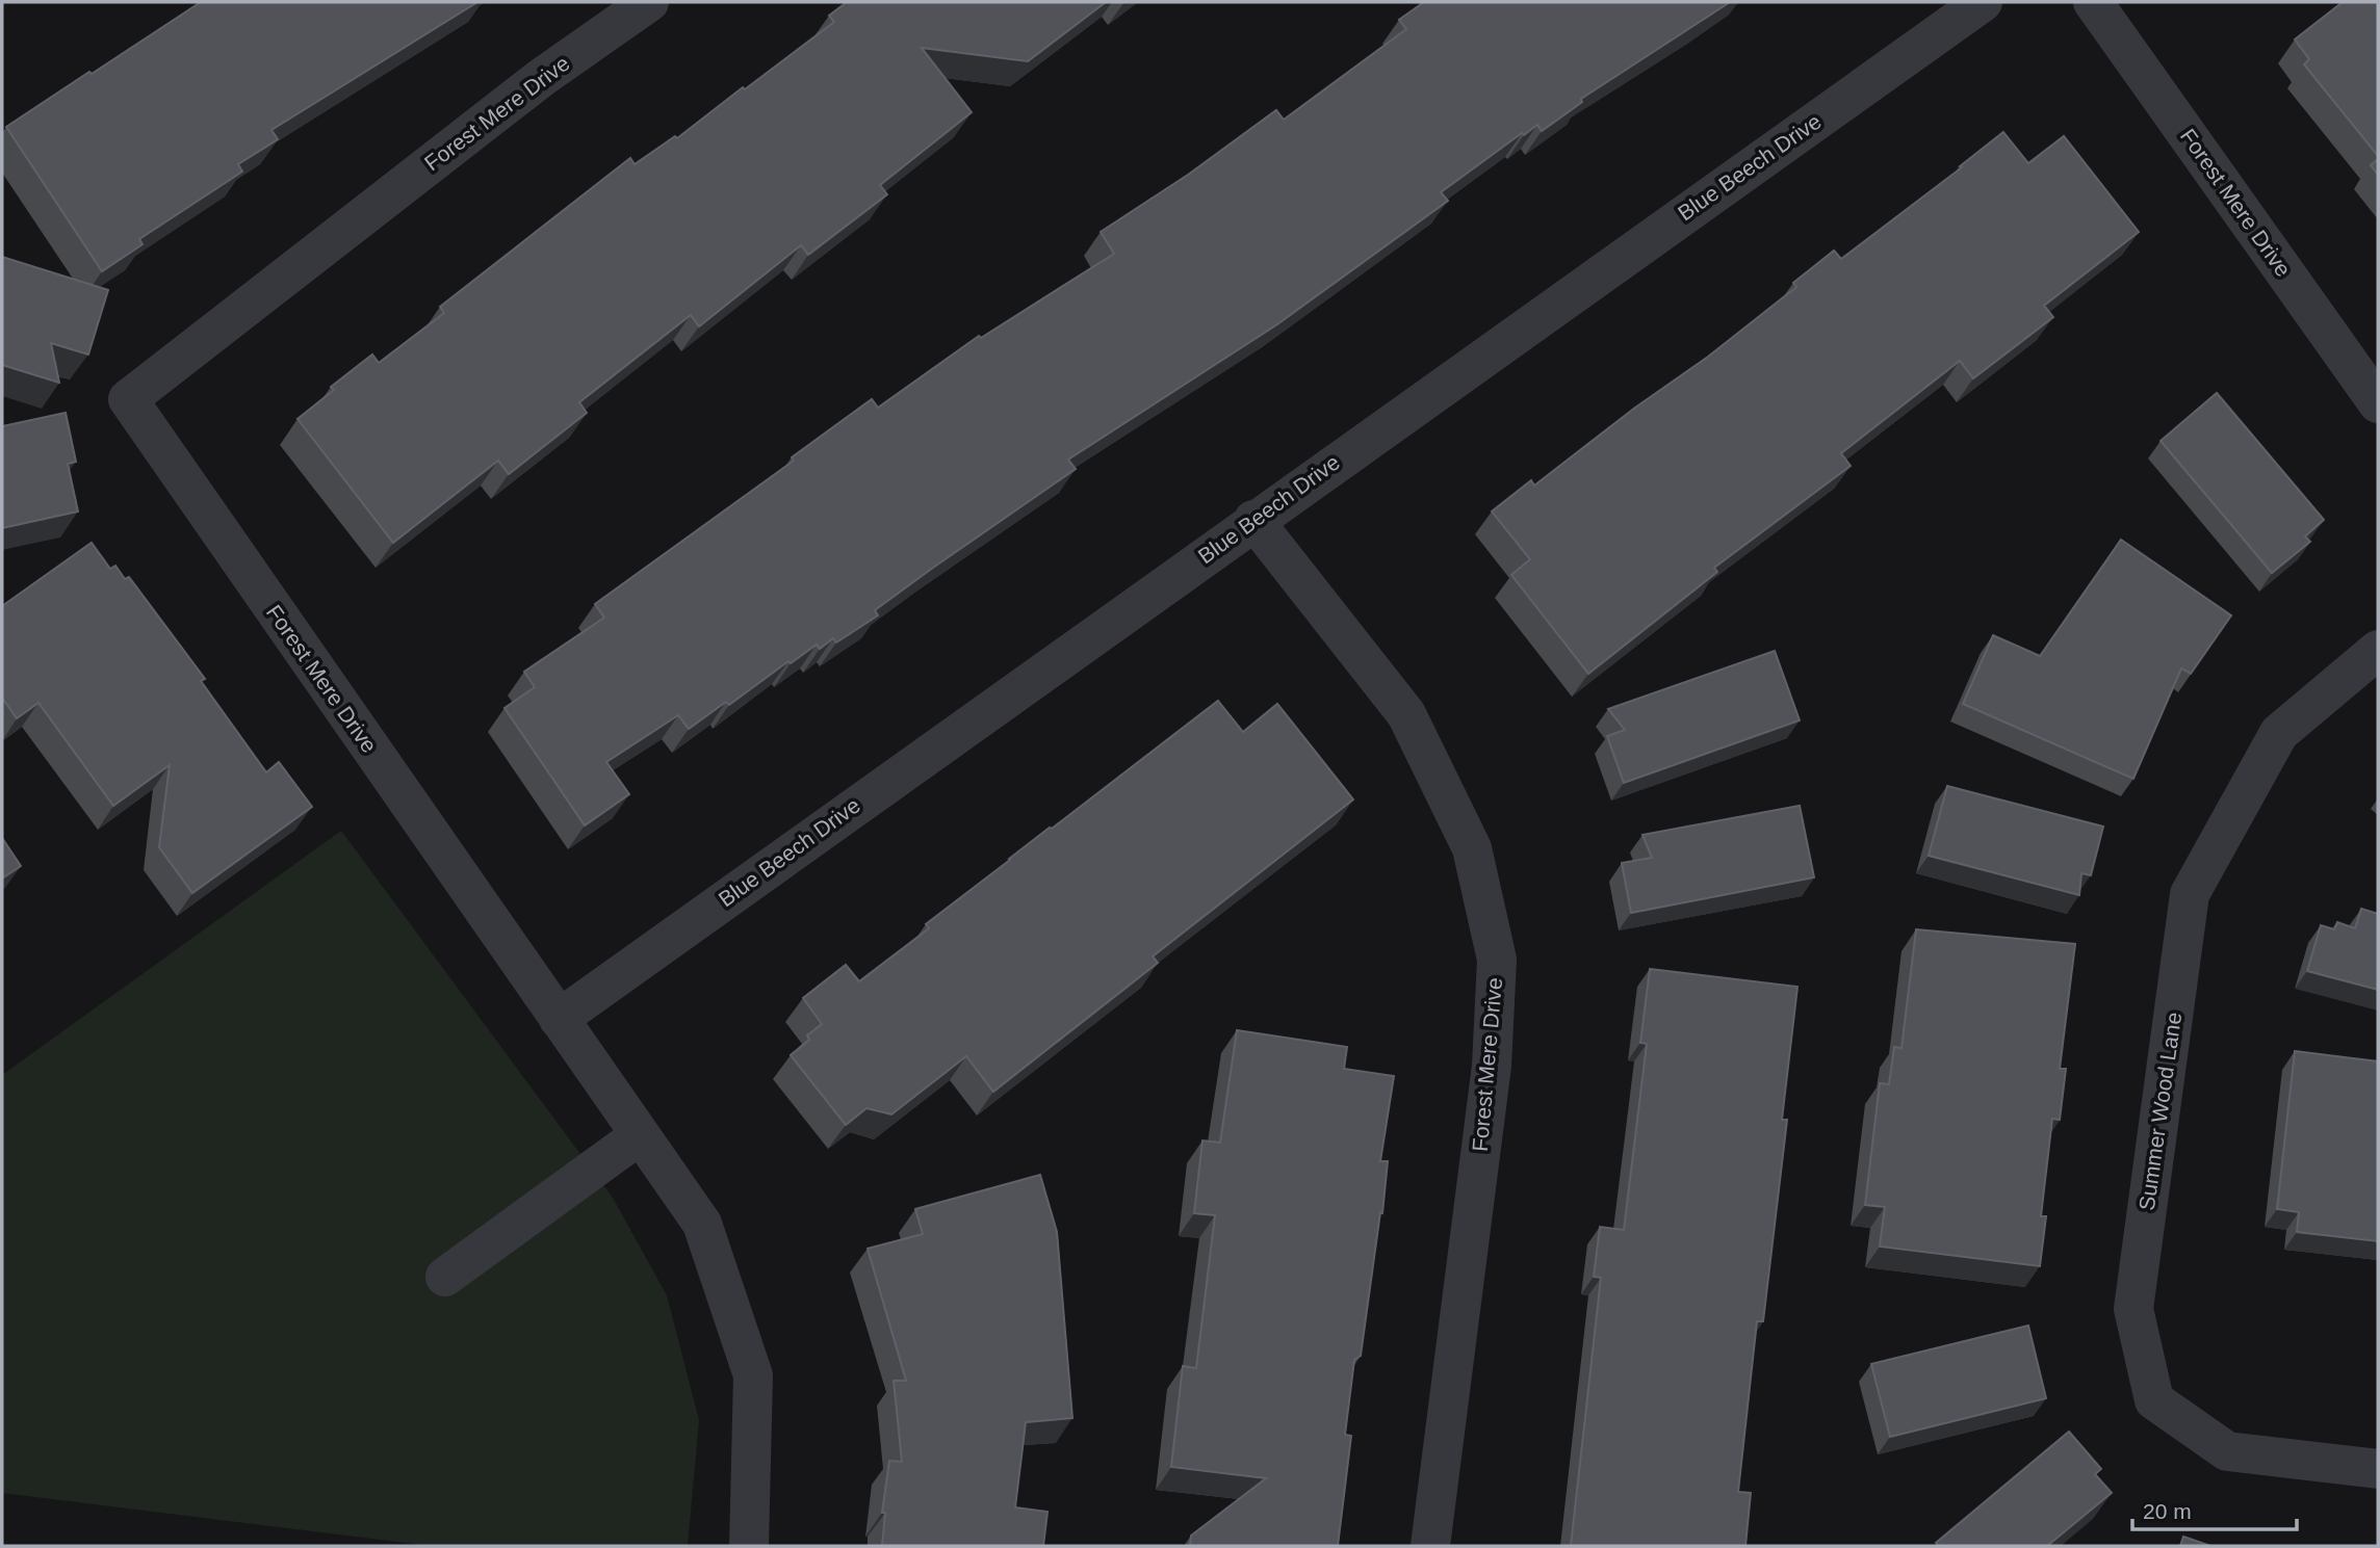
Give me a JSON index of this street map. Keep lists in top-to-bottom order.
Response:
{
  "streets": {
    "street": ["Forest Mere Drive", "Blue Beech Drive", "Summer Wood Lane"]
  },
  "crossings": [
    ["Forest Mere Drive", "Blue Beech Drive"]
  ],
  "scale_bar": "20 m"
}
